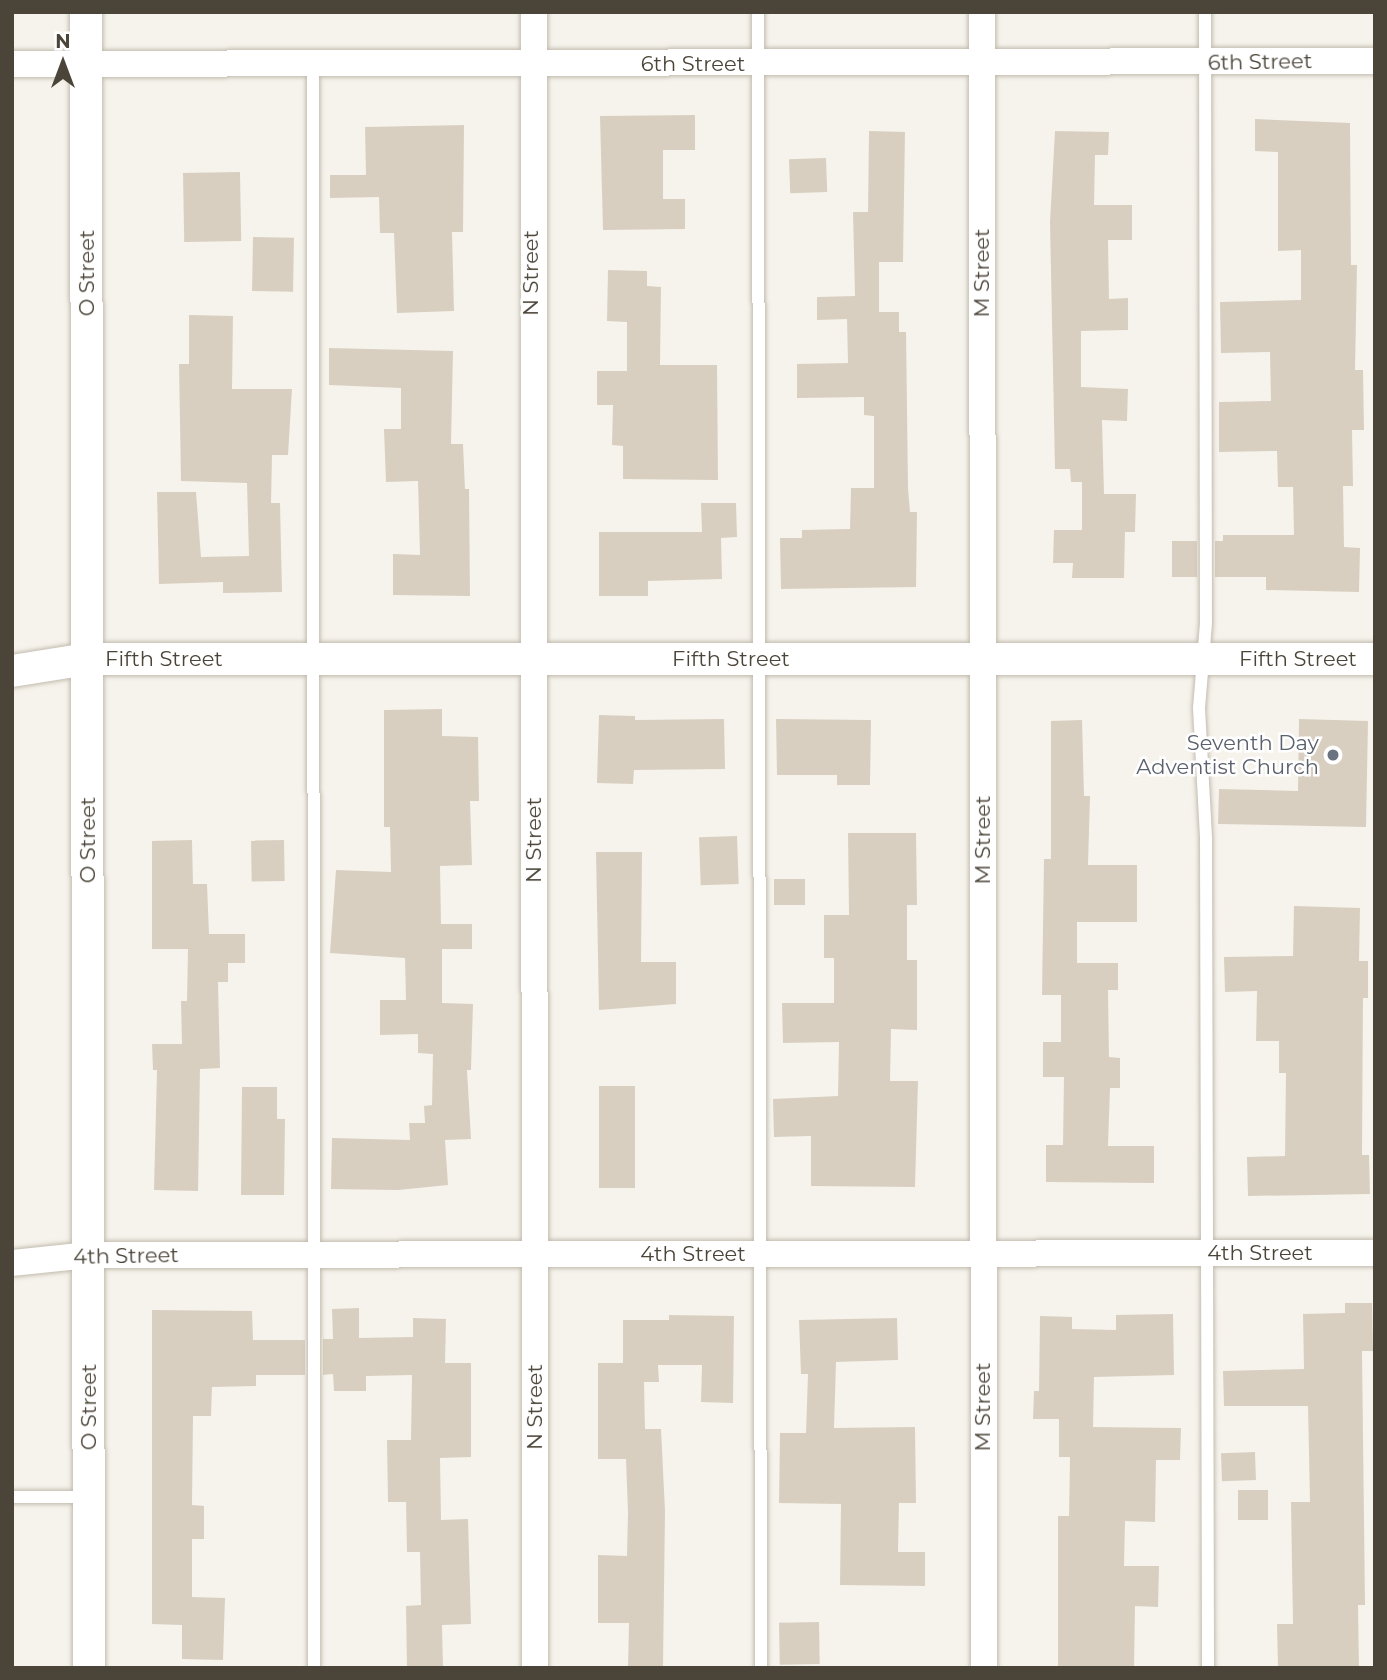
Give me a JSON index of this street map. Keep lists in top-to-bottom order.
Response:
{
  "streets": {
    "street": [
      "6th Street",
      "O Street",
      "N Street",
      "M Street",
      "Fifth Street",
      "4th Street"
    ]
  },
  "crossings": [
    ["6th Street", "O Street"],
    ["6th Street", "N Street"],
    ["6th Street", "M Street"],
    ["O Street", "Fifth Street"],
    ["O Street", "4th Street"],
    ["N Street", "Fifth Street"],
    ["N Street", "4th Street"],
    ["M Street", "Fifth Street"],
    ["M Street", "4th Street"]
  ],
  "places": ["Seventh Day Adventist Church"],
  "north": "top"
}
